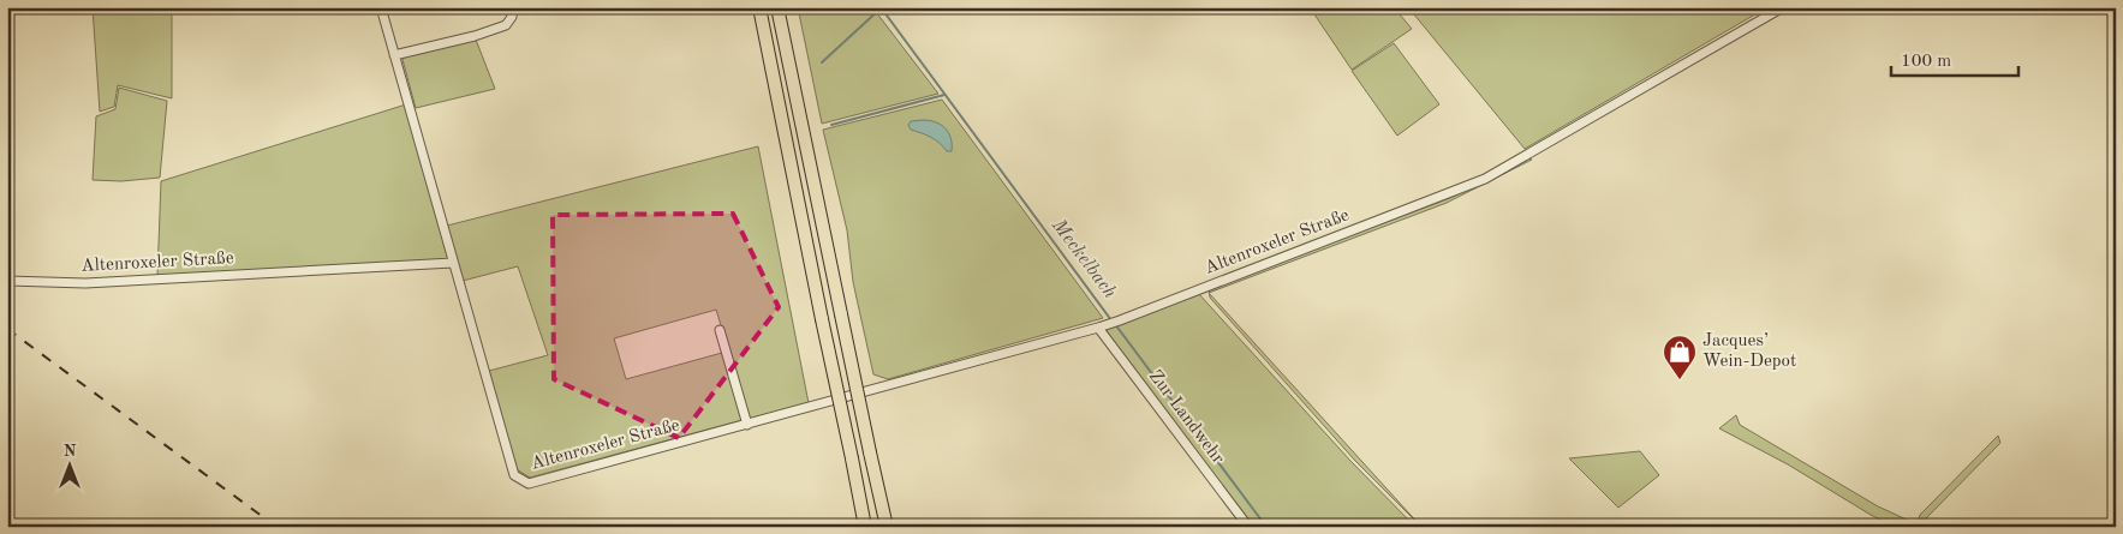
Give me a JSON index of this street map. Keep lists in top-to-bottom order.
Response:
{
  "streets": {
    "street": ["Altenroxeler Straße", "Zur Landwehr"]
  },
  "crossings": [
    ["Altenroxeler Straße", "Zur Landwehr"]
  ],
  "water": ["Meckelbach"],
  "places": {
    "shop": ["Jacques’ Wein-Depot"]
  },
  "scale_bar": "100 m",
  "north": "top"
}
